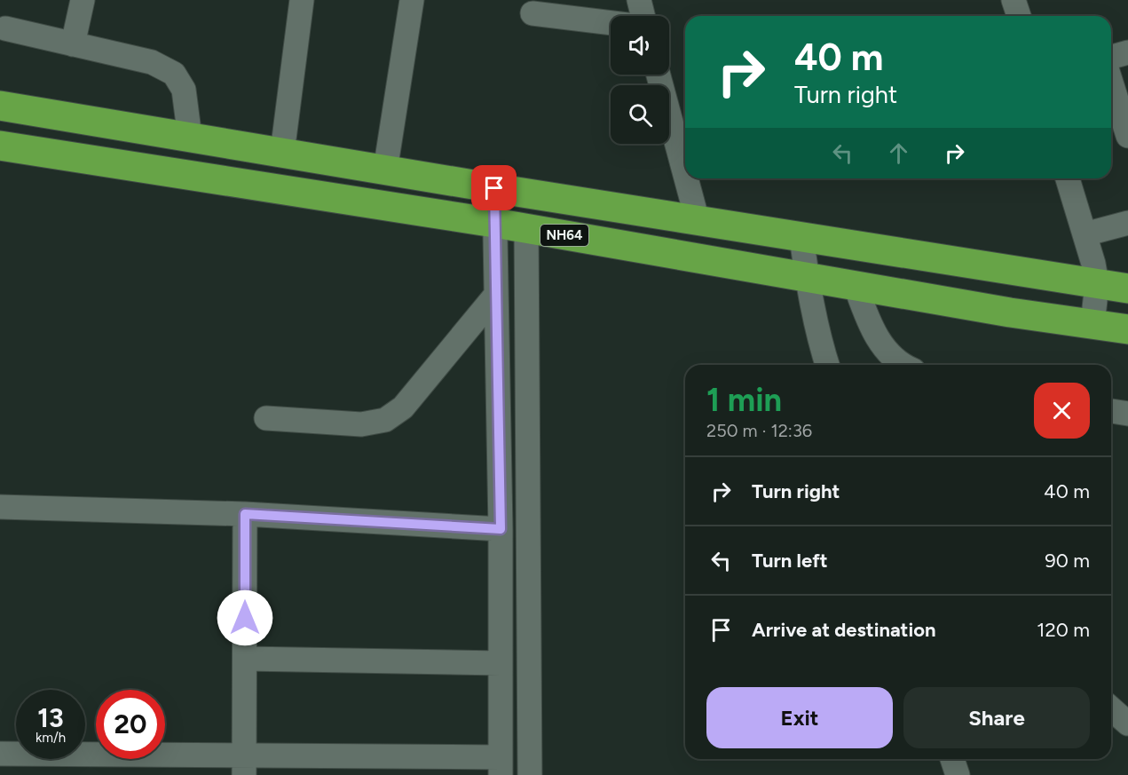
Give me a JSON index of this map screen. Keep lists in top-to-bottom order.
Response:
{
  "streets": {
    "highway": ["NH64"]
  },
  "page": {
    "turn": ["40 m", "Turn right"],
    "heading": ["1 min", "250 m · 12:36"],
    "list": [
      {
        "name": "Turn right",
        "value": "40 m"
      },
      {
        "name": "Turn left",
        "value": "90 m"
      },
      {
        "name": "Arrive at destination",
        "value": "120 m"
      }
    ],
    "buttons": ["Exit", "Share"],
    "speed": "13 km/h",
    "limit": "20"
  }
}
